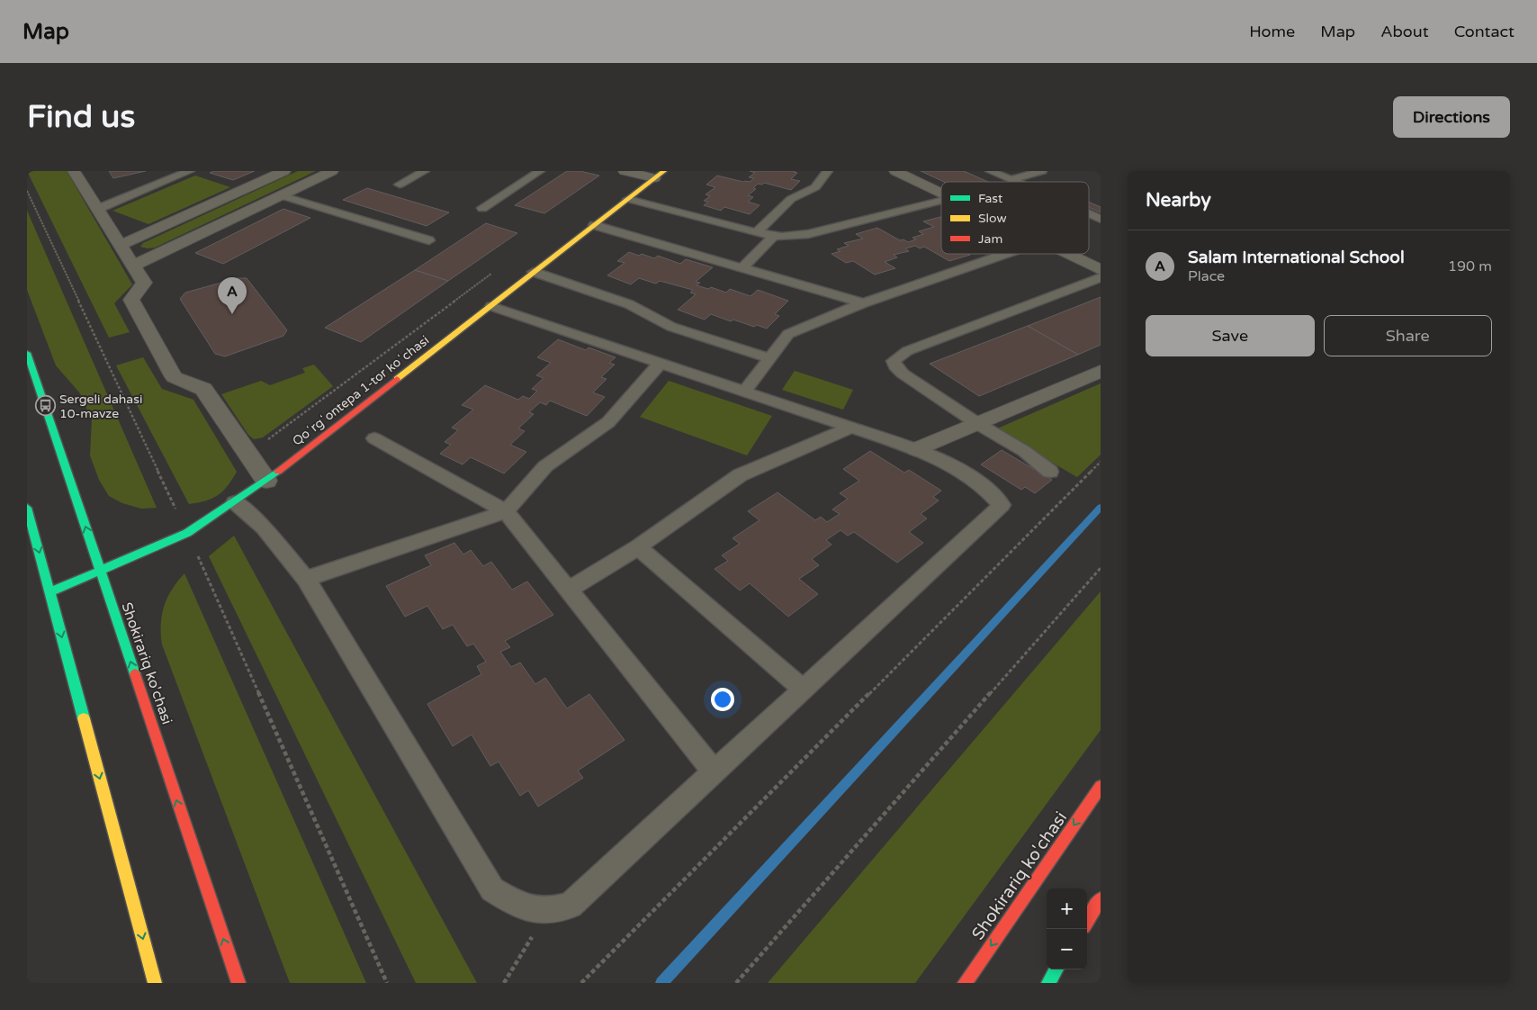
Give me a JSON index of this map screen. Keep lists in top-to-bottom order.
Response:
{
  "streets": {
    "main road": ["Qoʻrgʻontepa 1-tor koʻchasi", "Shokirariq ko'chasi"]
  },
  "crossings": [
    ["Qoʻrgʻontepa 1-tor koʻchasi", "Shokirariq ko'chasi"]
  ],
  "places": {
    "bus stop": ["Sergeli dahasi 10-mavze"]
  },
  "legend": ["Fast", "Slow", "Jam"],
  "page": {
    "header": "Map",
    "nav": [
      "Home",
      "Map",
      "About",
      "Contact"
    ],
    "buttons": [
      "Directions",
      ["Save", "Share"]
    ],
    "title": "Find us",
    "heading": "Nearby",
    "list": [
      {
        "mark": "A",
        "name": "Salam International School",
        "note": "Place",
        "value": "190 m"
      }
    ],
    "pins": "A",
    "map_buttons": ["+", "−"]
  }
}
